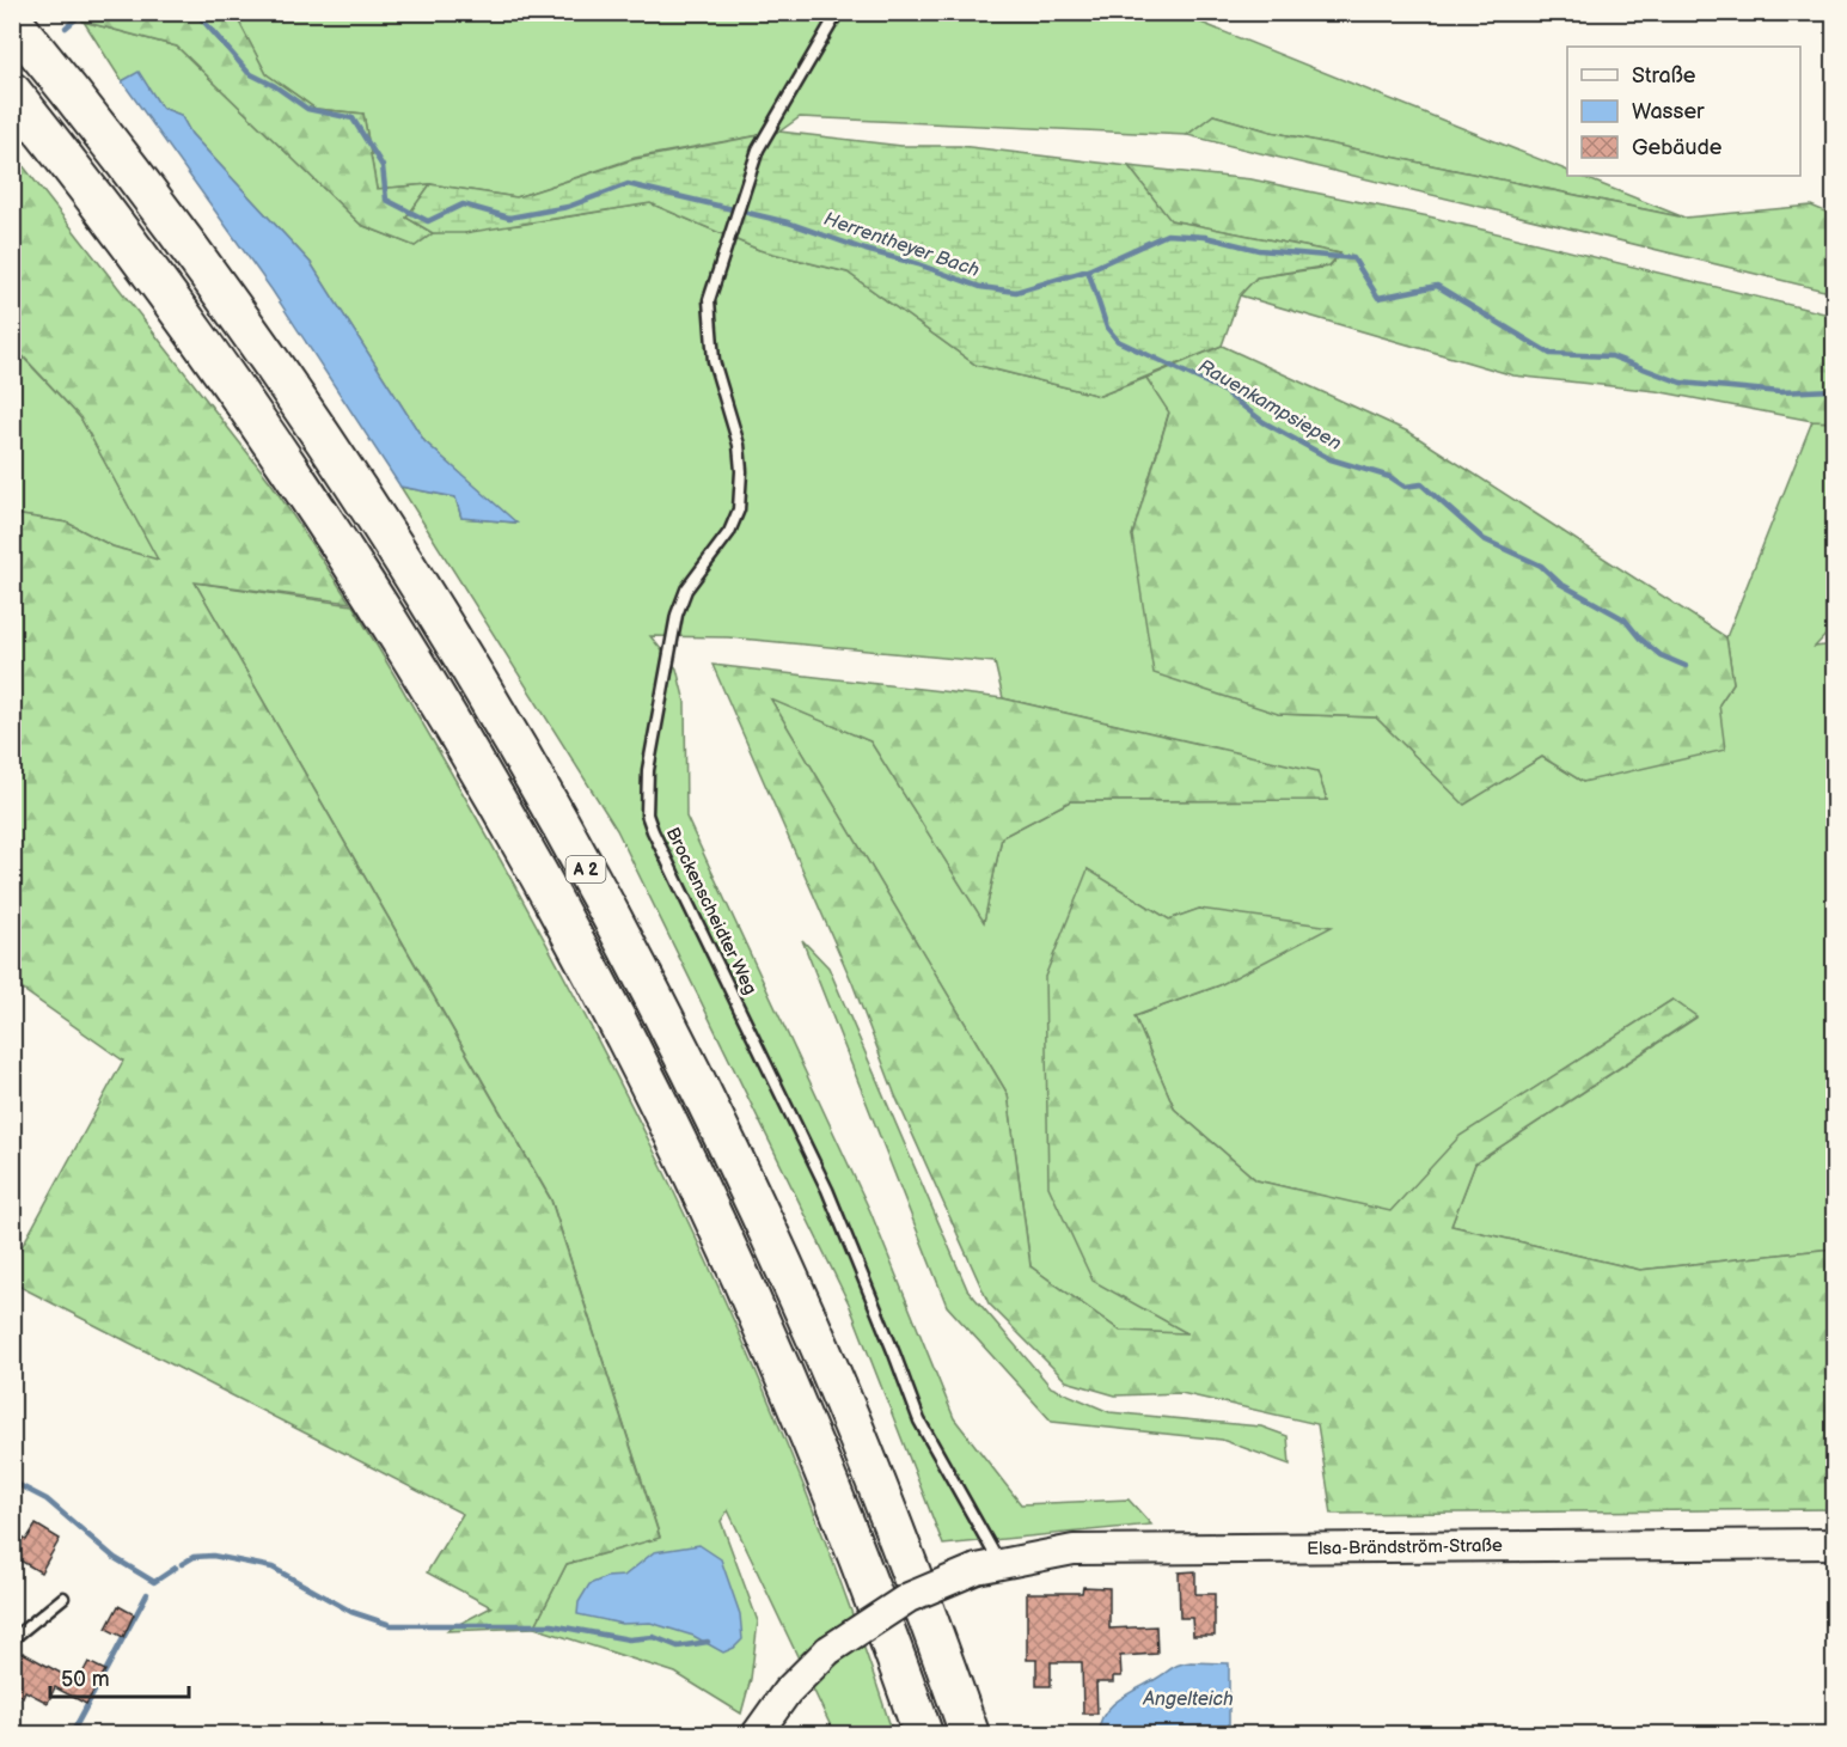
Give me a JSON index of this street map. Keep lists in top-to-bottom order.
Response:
{
  "streets": {
    "highway": ["A 2"],
    "street": ["Elsa-Brändström-Straße"],
    "lane": ["Brockenscheidter Weg"]
  },
  "crossings": [
    ["Brockenscheidter Weg", "Elsa-Brändström-Straße"]
  ],
  "water": ["Herrentheyer Bach", "Rauenkampsiepen", "Angelteich"],
  "legend": ["Straße", "Wasser", "Gebäude"],
  "scale_bar": "50 m"
}
